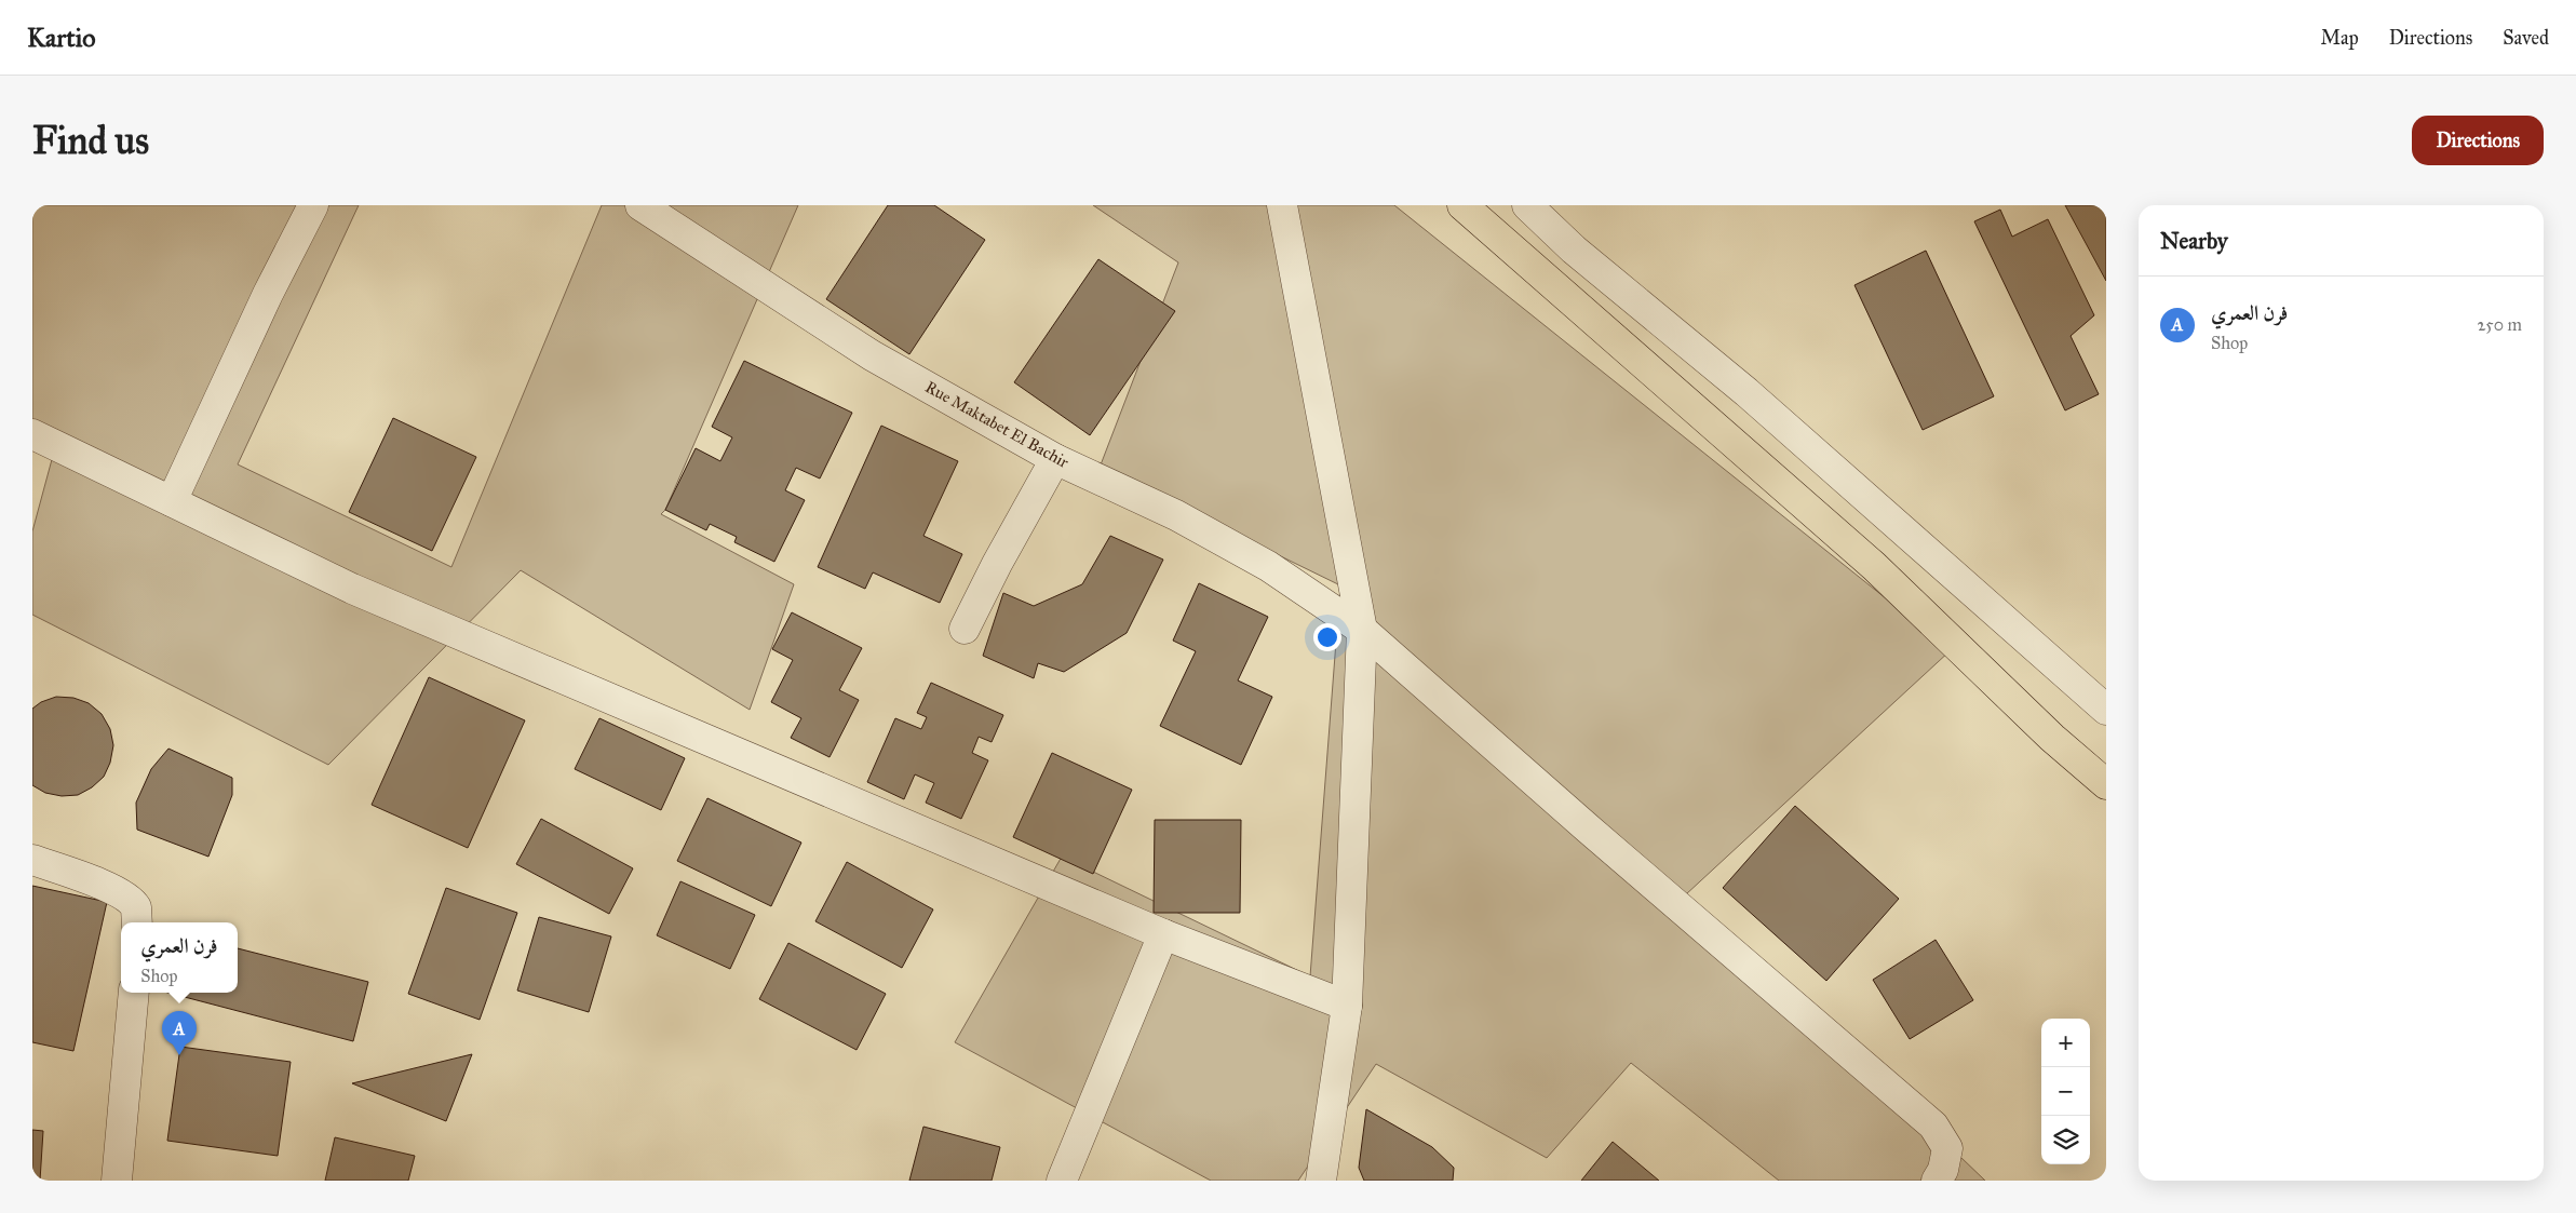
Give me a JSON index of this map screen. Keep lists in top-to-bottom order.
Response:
{
  "streets": {
    "street": ["Rue Maktabet El Bachir"]
  },
  "page": {
    "header": "Kartio",
    "nav": ["Map", "Directions", "Saved"],
    "buttons": "Directions",
    "title": "Find us",
    "heading": "Nearby",
    "list": [
      {
        "mark": "A",
        "name": "فرن العمري",
        "note": "Shop",
        "value": "250 m"
      }
    ],
    "popup": ["فرن العمري", "Shop"],
    "pins": "A",
    "map_buttons": ["+", "−"]
  }
}
